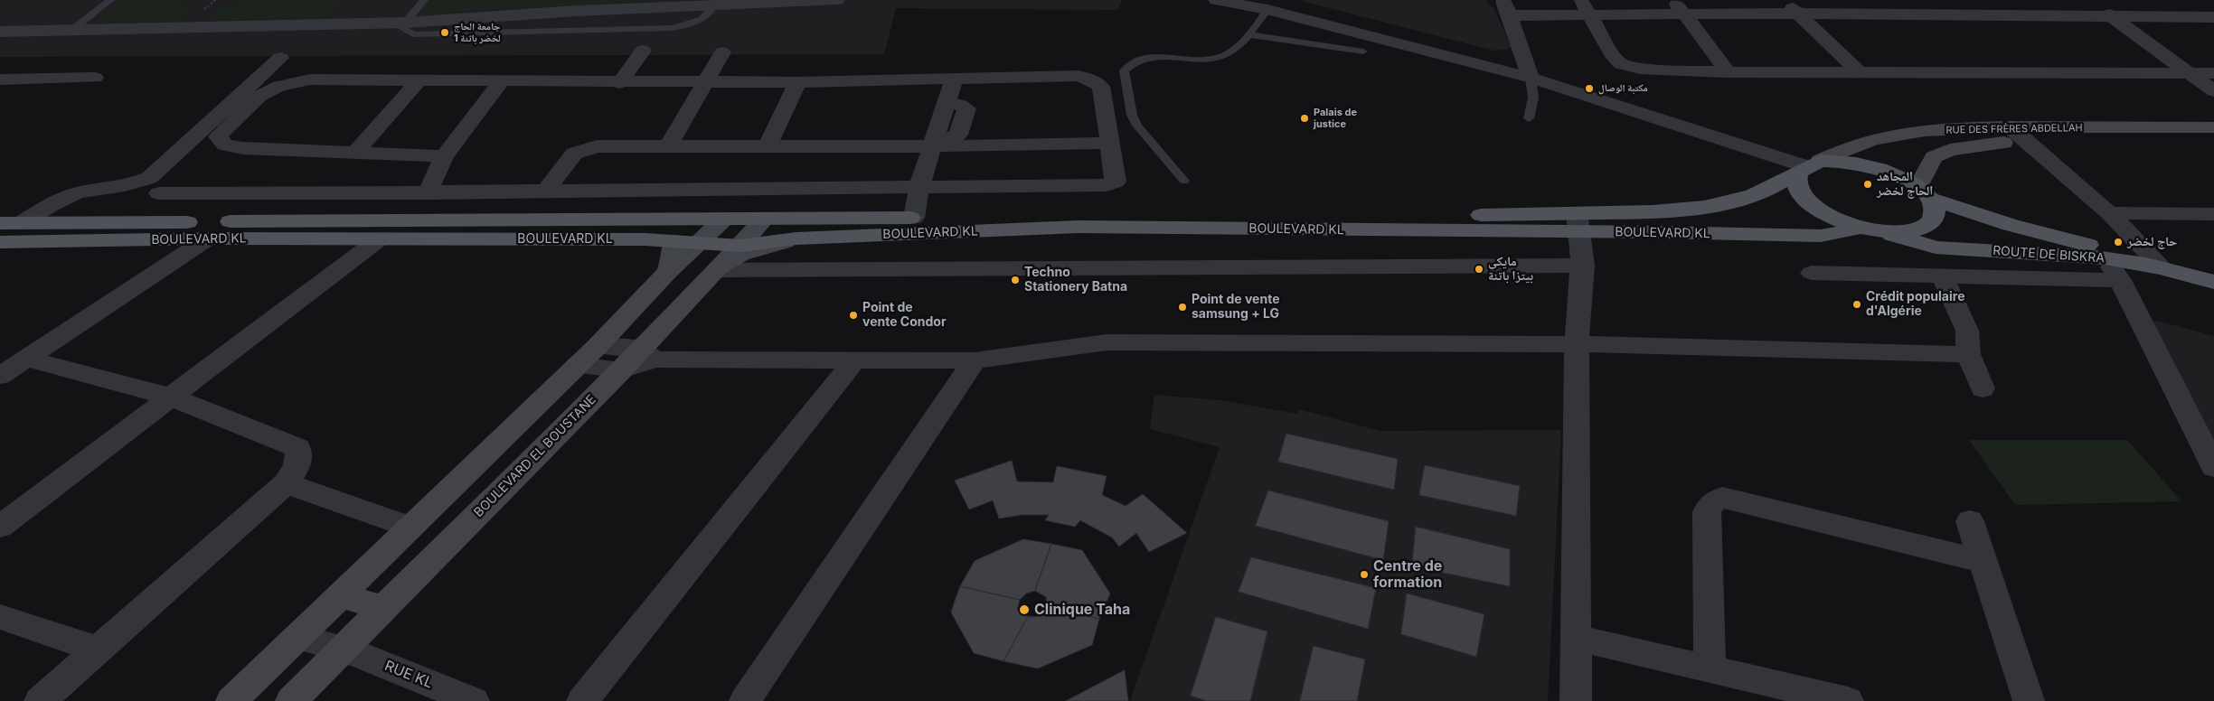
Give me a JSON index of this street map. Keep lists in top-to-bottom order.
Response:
{
  "streets": {
    "main road": [
      "RUE DES FRÈRES ABDELLAH",
      "BOULEVARD KL",
      "ROUTE DE BISKRA",
      "BOULEVARD EL BOUSTANE"
    ],
    "street": ["RUE KL"]
  },
  "crossings": [
    ["RUE DES FRÈRES ABDELLAH", "BOULEVARD KL"],
    ["RUE DES FRÈRES ABDELLAH", "ROUTE DE BISKRA"],
    ["BOULEVARD KL", "ROUTE DE BISKRA"],
    ["BOULEVARD KL", "BOULEVARD EL BOUSTANE"],
    ["BOULEVARD EL BOUSTANE", "RUE KL"]
  ],
  "places": [
    "جامعة الحاج لخضر باتنة 1",
    "مكتبة الوصال",
    "Palais de justice",
    "المجاهد الحاج لخضر",
    "حاج لخضر",
    "مايكي بيتزا باتنة",
    "Techno Stationery Batna",
    "Crédit populaire d'Algérie",
    "Point de vente samsung + LG",
    "Point de vente Condor",
    "Centre de formation",
    "Clinique Taha"
  ]
}
